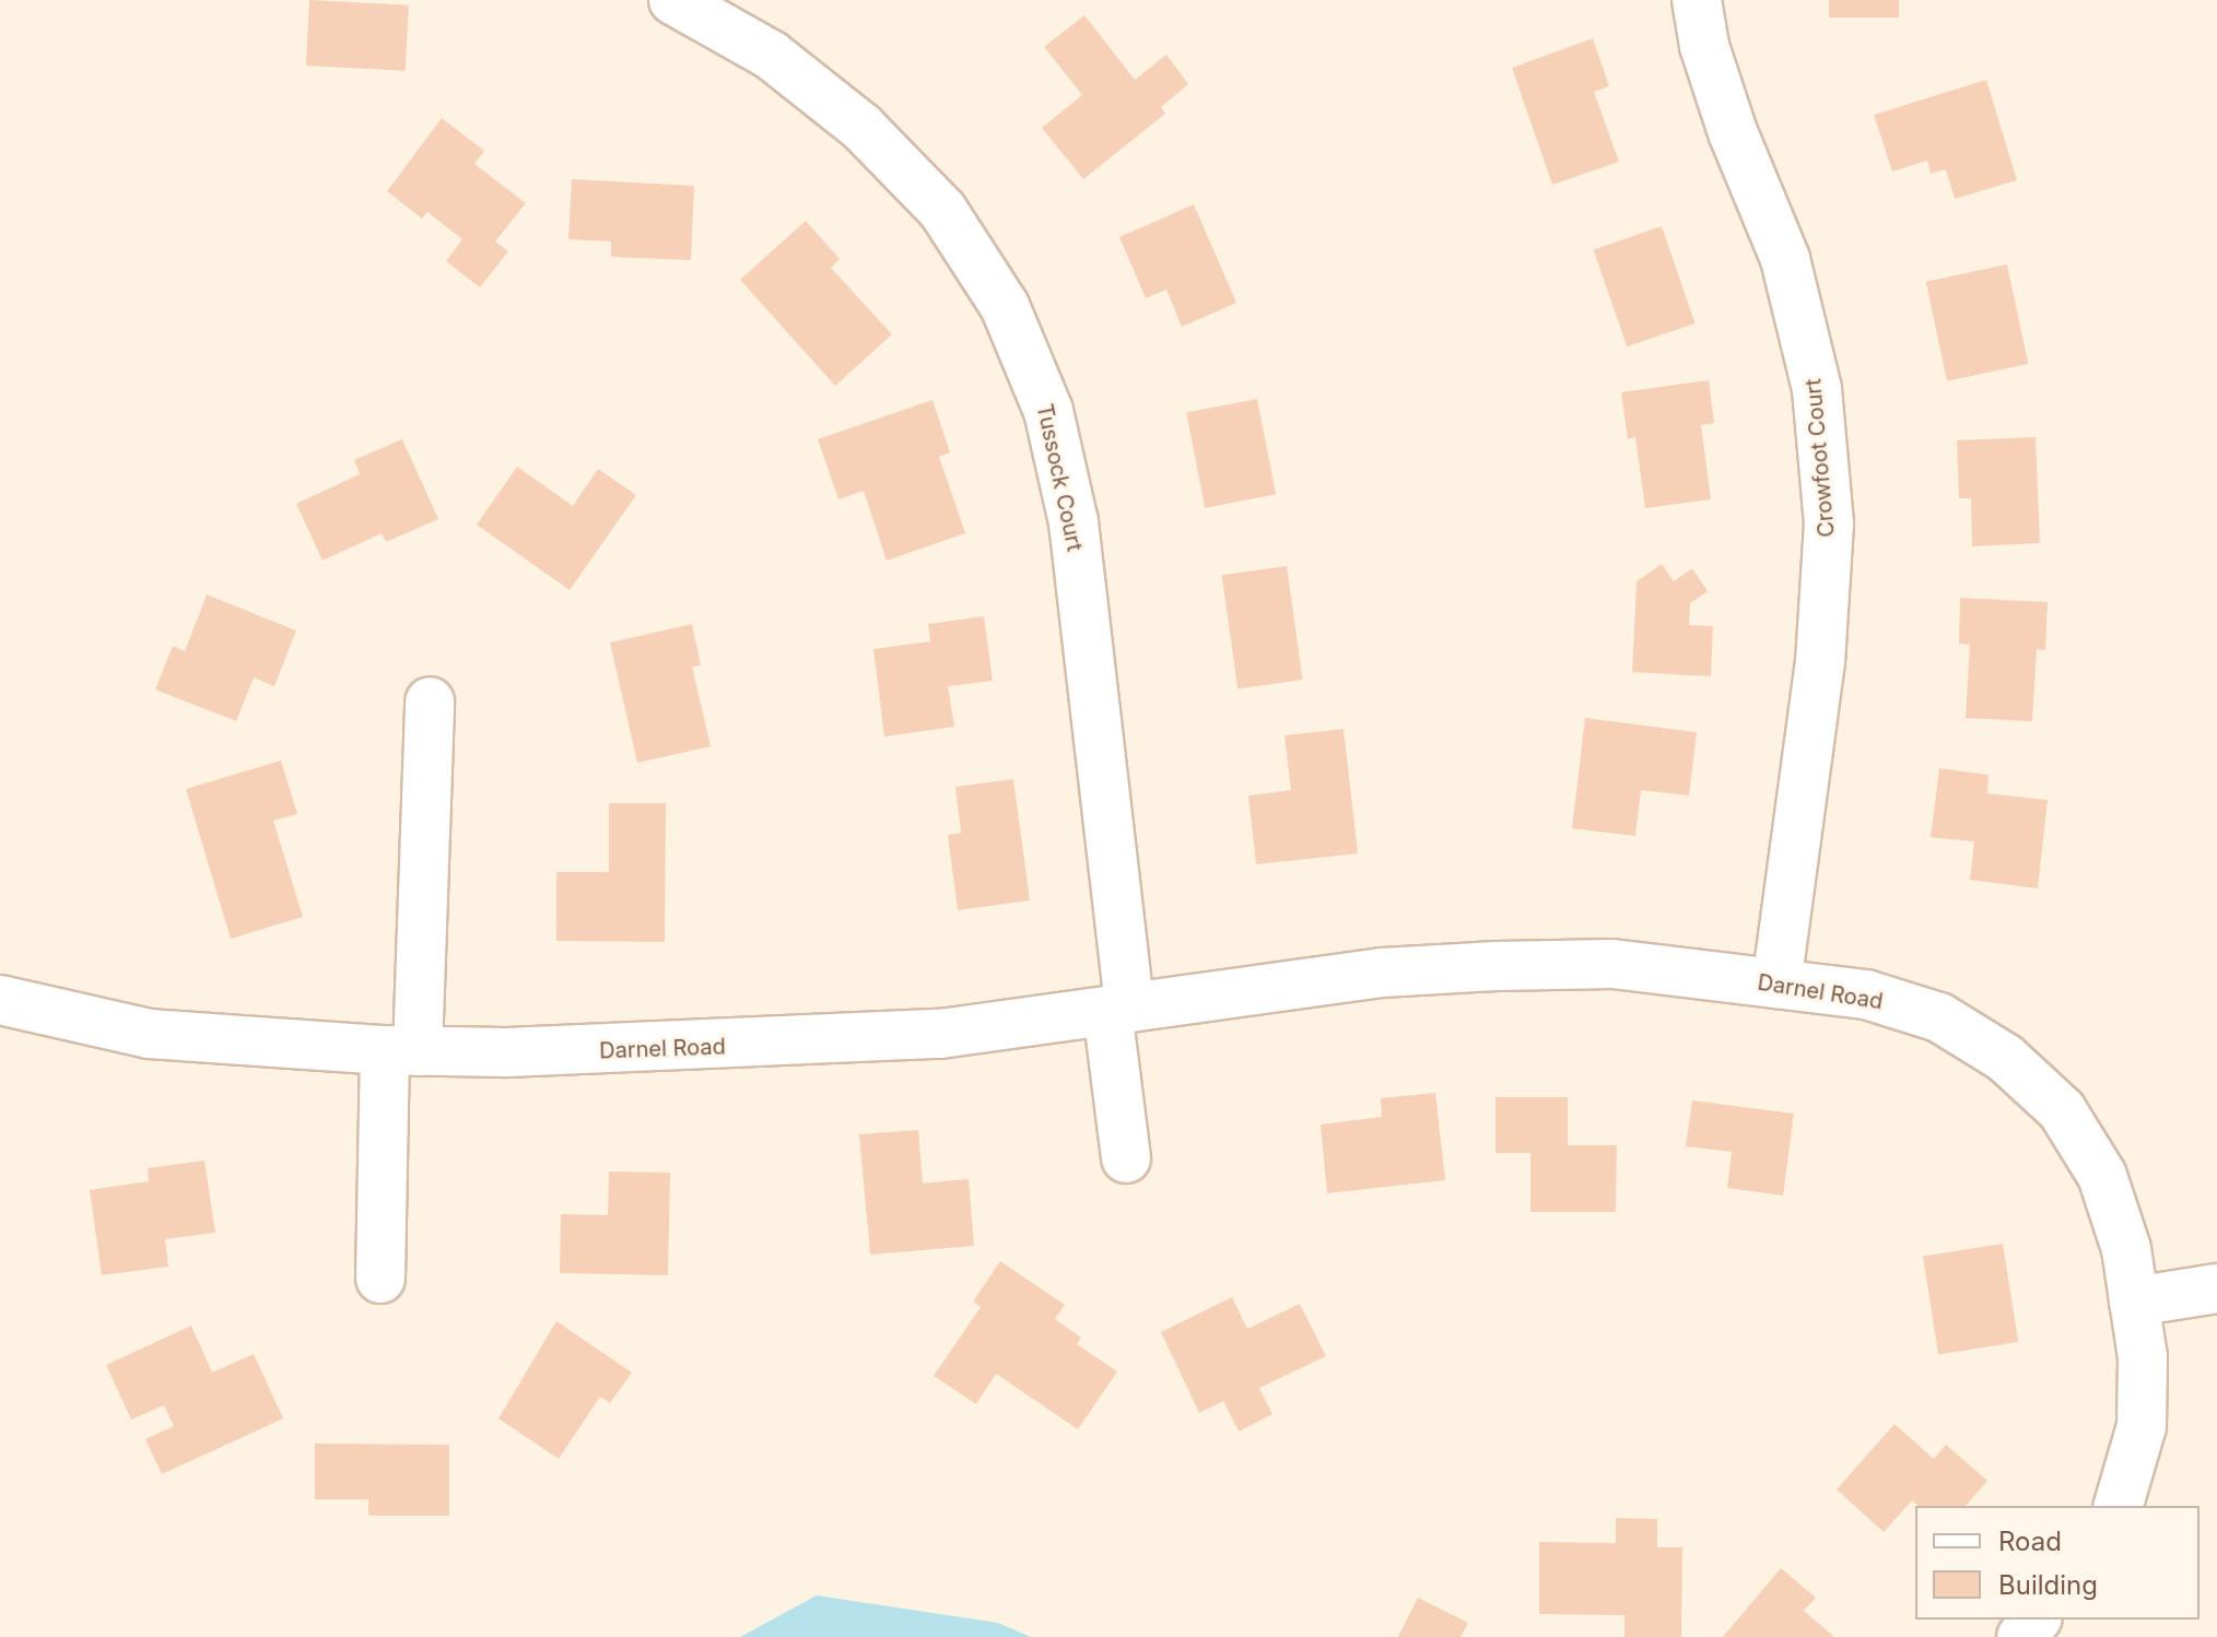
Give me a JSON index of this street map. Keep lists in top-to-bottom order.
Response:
{
  "streets": {
    "street": ["Crowfoot Court", "Tussock Court", "Darnel Road"]
  },
  "crossings": [
    ["Crowfoot Court", "Darnel Road"],
    ["Tussock Court", "Darnel Road"]
  ],
  "legend": ["Road", "Building"]
}
